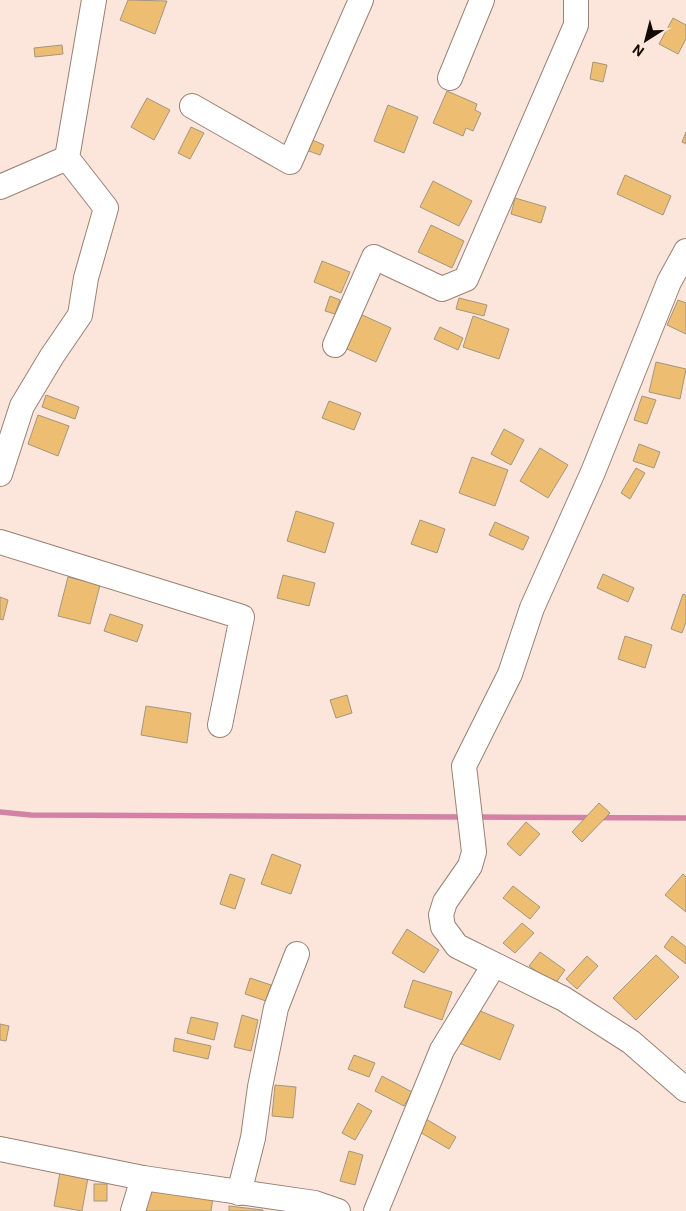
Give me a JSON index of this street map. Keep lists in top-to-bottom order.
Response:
{
  "north": "bottom left"
}
